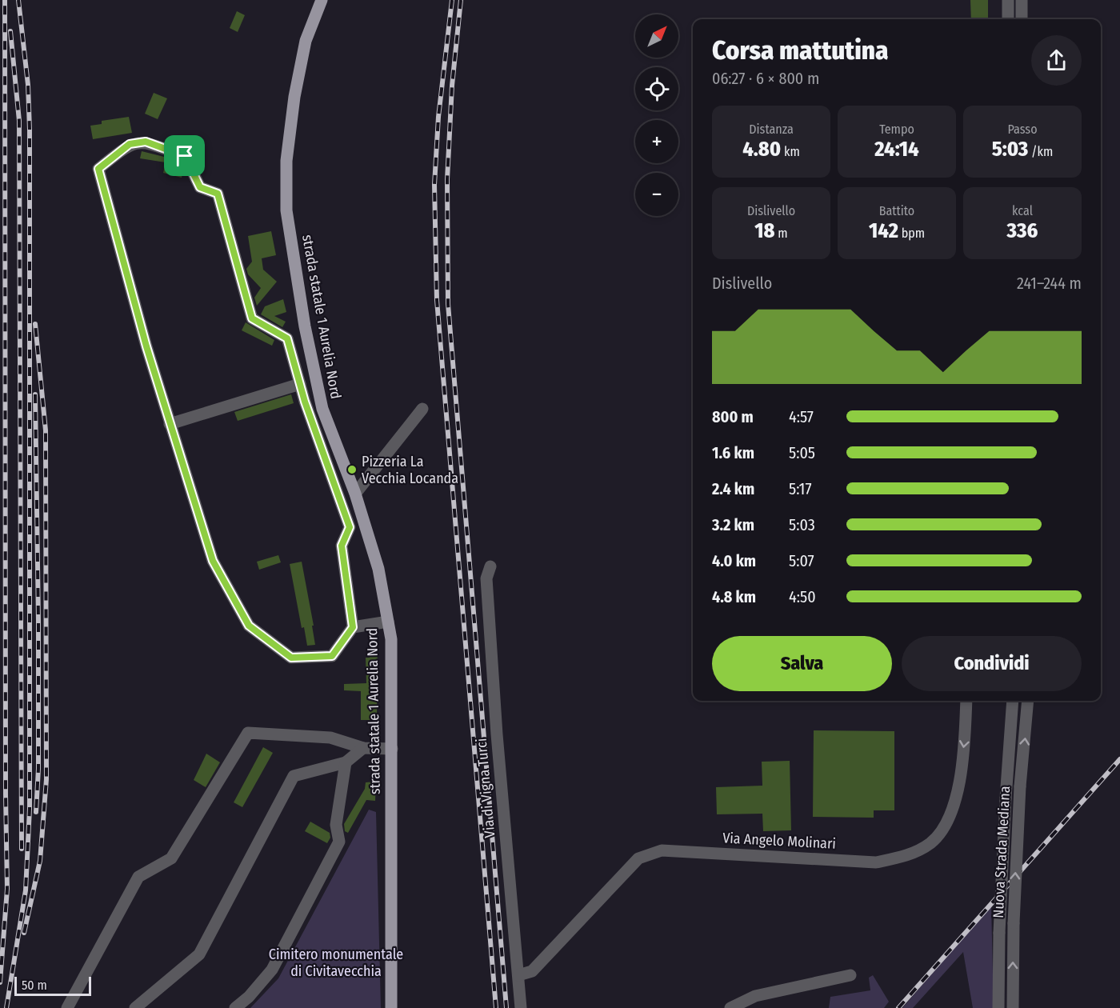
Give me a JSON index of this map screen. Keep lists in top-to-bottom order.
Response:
{
  "streets": {
    "main road": ["strada statale 1 Aurelia Nord"],
    "street": ["Via di Vigna Turci", "Via Angelo Molinari", "Nuova Strada Mediana"]
  },
  "crossings": [
    ["Via di Vigna Turci", "Via Angelo Molinari"]
  ],
  "one_way": ["Via Angelo Molinari"],
  "parks": ["Cimitero monumentale di Civitavecchia"],
  "places": ["Pizzeria La Vecchia Locanda"],
  "scale_bar": "50 m",
  "north": "top right",
  "page": {
    "map_buttons": ["+", "−"],
    "heading": ["Corsa mattutina", "06:27 · 6 × 800 m"],
    "stats": [
      ["Distanza", "4.80 km"],
      ["Tempo", "24:14"],
      ["Passo", "5:03 /km"],
      ["Dislivello", "18 m"],
      ["Battito", "142 bpm"],
      ["kcal", "336"]
    ],
    "chart": ["Dislivello", "241–244 m"],
    "list": [
      {
        "name": "800 m",
        "note": "4:57"
      },
      {
        "name": "1.6 km",
        "note": "5:05"
      },
      {
        "name": "2.4 km",
        "note": "5:17"
      },
      {
        "name": "3.2 km",
        "note": "5:03"
      },
      {
        "name": "4.0 km",
        "note": "5:07"
      },
      {
        "name": "4.8 km",
        "note": "4:50"
      }
    ],
    "buttons": ["Salva", "Condividi"],
    "scale": "50 m"
  }
}
